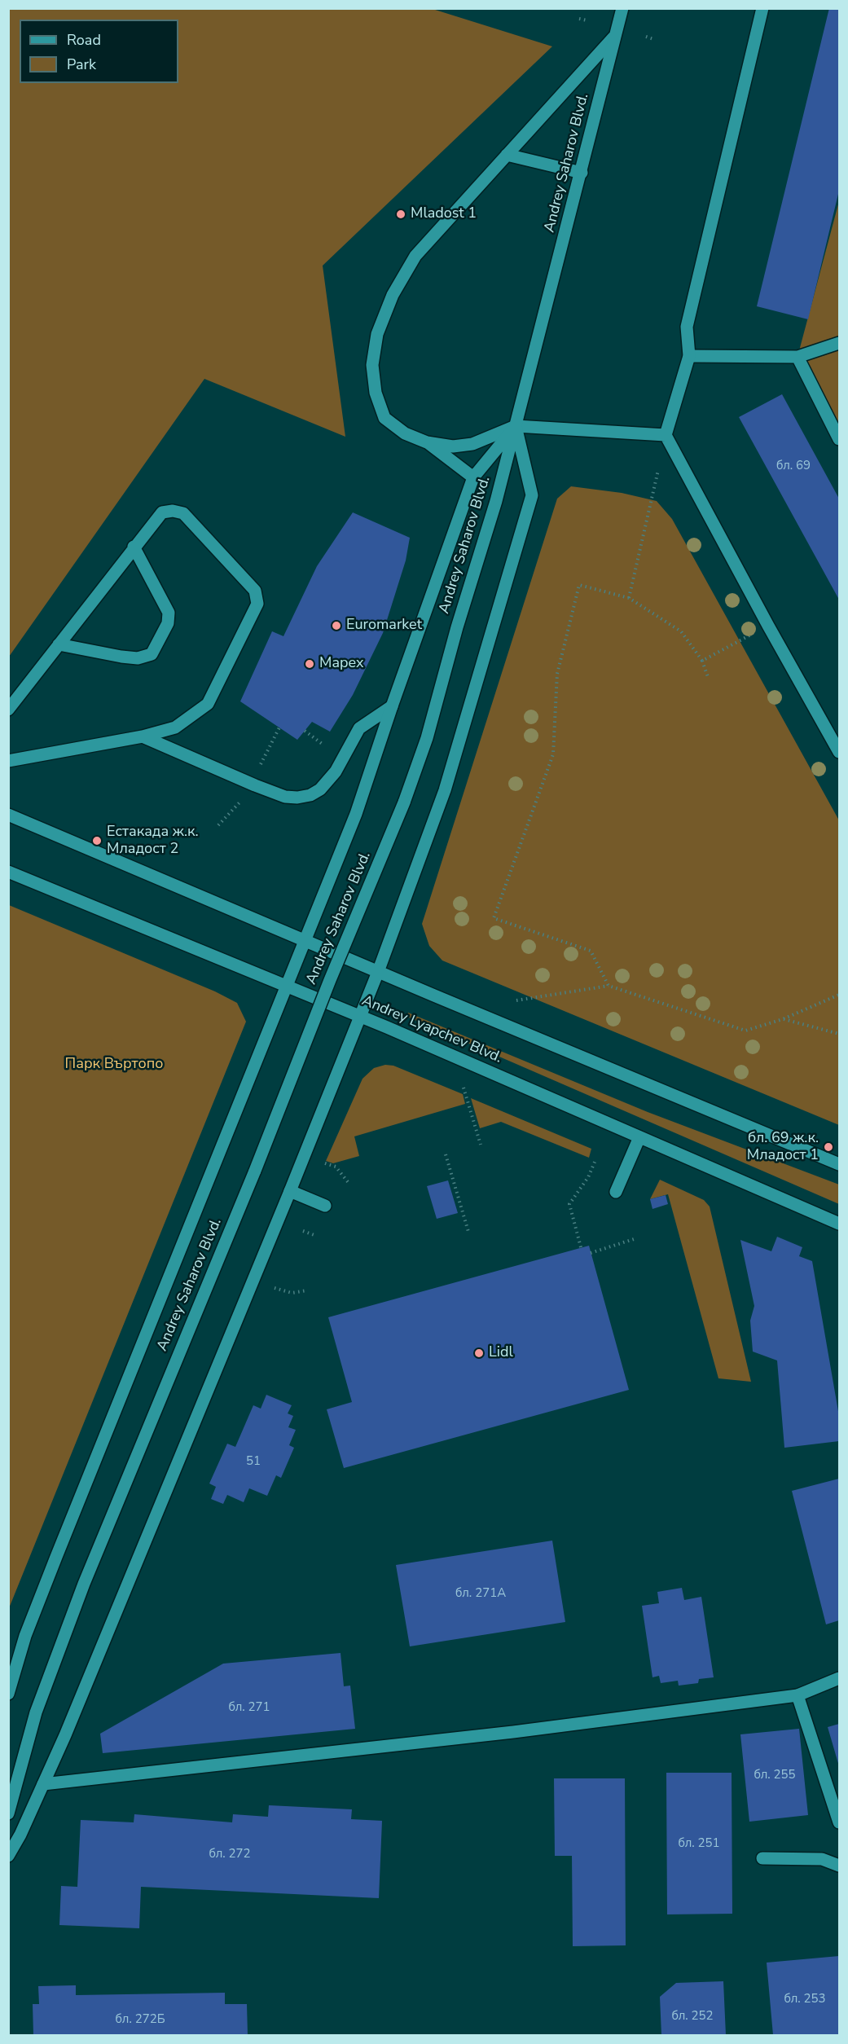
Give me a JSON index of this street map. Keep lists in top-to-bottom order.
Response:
{
  "streets": {
    "main road": ["Andrey Saharov Blvd.", "Andrey Lyapchev Blvd."]
  },
  "parks": ["Парк Въртопо"],
  "places": [
    "Mladost 1",
    "Euromarket",
    "Mapex",
    "Естакада ж.к. Младост 2",
    "бл. 69 ж.к. Младост 1",
    "Lidl"
  ],
  "house_numbers": [
    "бл. 69",
    "51",
    "бл. 271А",
    "бл. 271",
    "бл. 255",
    "бл. 251",
    "бл. 272",
    "бл. 253",
    "бл. 252",
    "бл. 272Б"
  ],
  "legend": ["Road", "Park"]
}
